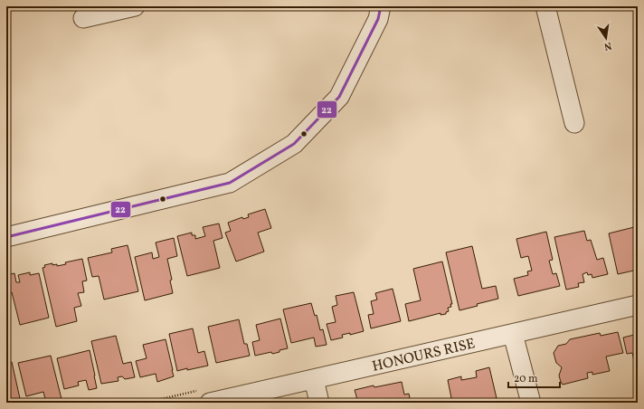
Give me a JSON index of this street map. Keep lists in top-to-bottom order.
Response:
{
  "streets": {
    "street": ["HONOURS RISE"]
  },
  "lines": ["transit line 22"],
  "scale_bar": "20 m",
  "north": "bottom"
}
